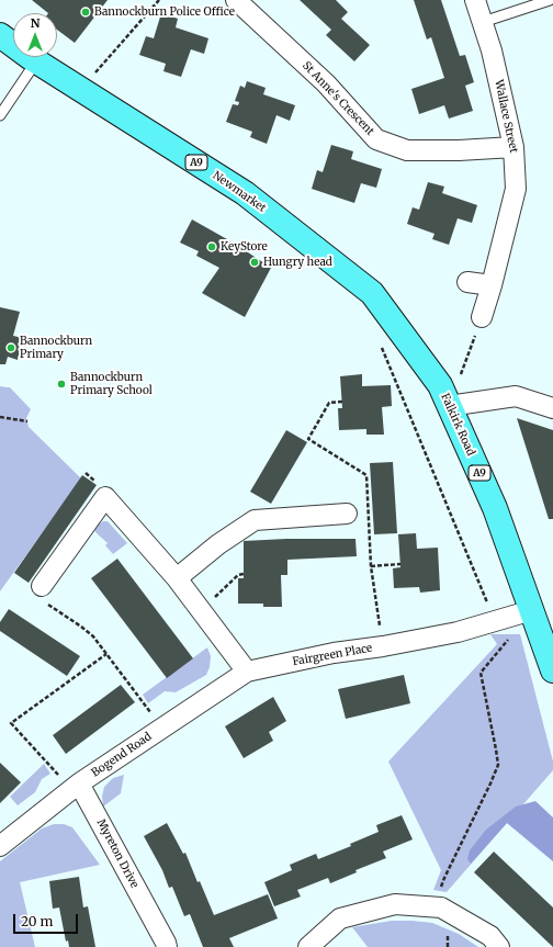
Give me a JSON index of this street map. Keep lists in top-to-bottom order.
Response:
{
  "streets": {
    "main road": ["A9", "Newmarket", "Falkirk Road"],
    "street": [
      "St Anne's Crescent",
      "Wallace Street",
      "Fairgreen Place",
      "Bogend Road",
      "Myreton Drive"
    ]
  },
  "crossings": [
    ["St Anne's Crescent", "Wallace Street"],
    ["Newmarket", "Falkirk Road"],
    ["Falkirk Road", "Fairgreen Place"],
    ["Fairgreen Place", "Bogend Road"],
    ["Bogend Road", "Myreton Drive"]
  ],
  "places": [
    "Bannockburn Police Office",
    "KeyStore",
    "Hungry head",
    "Bannockburn Primary",
    "Bannockburn Primary School"
  ],
  "scale_bar": "20 m",
  "north": "top"
}
